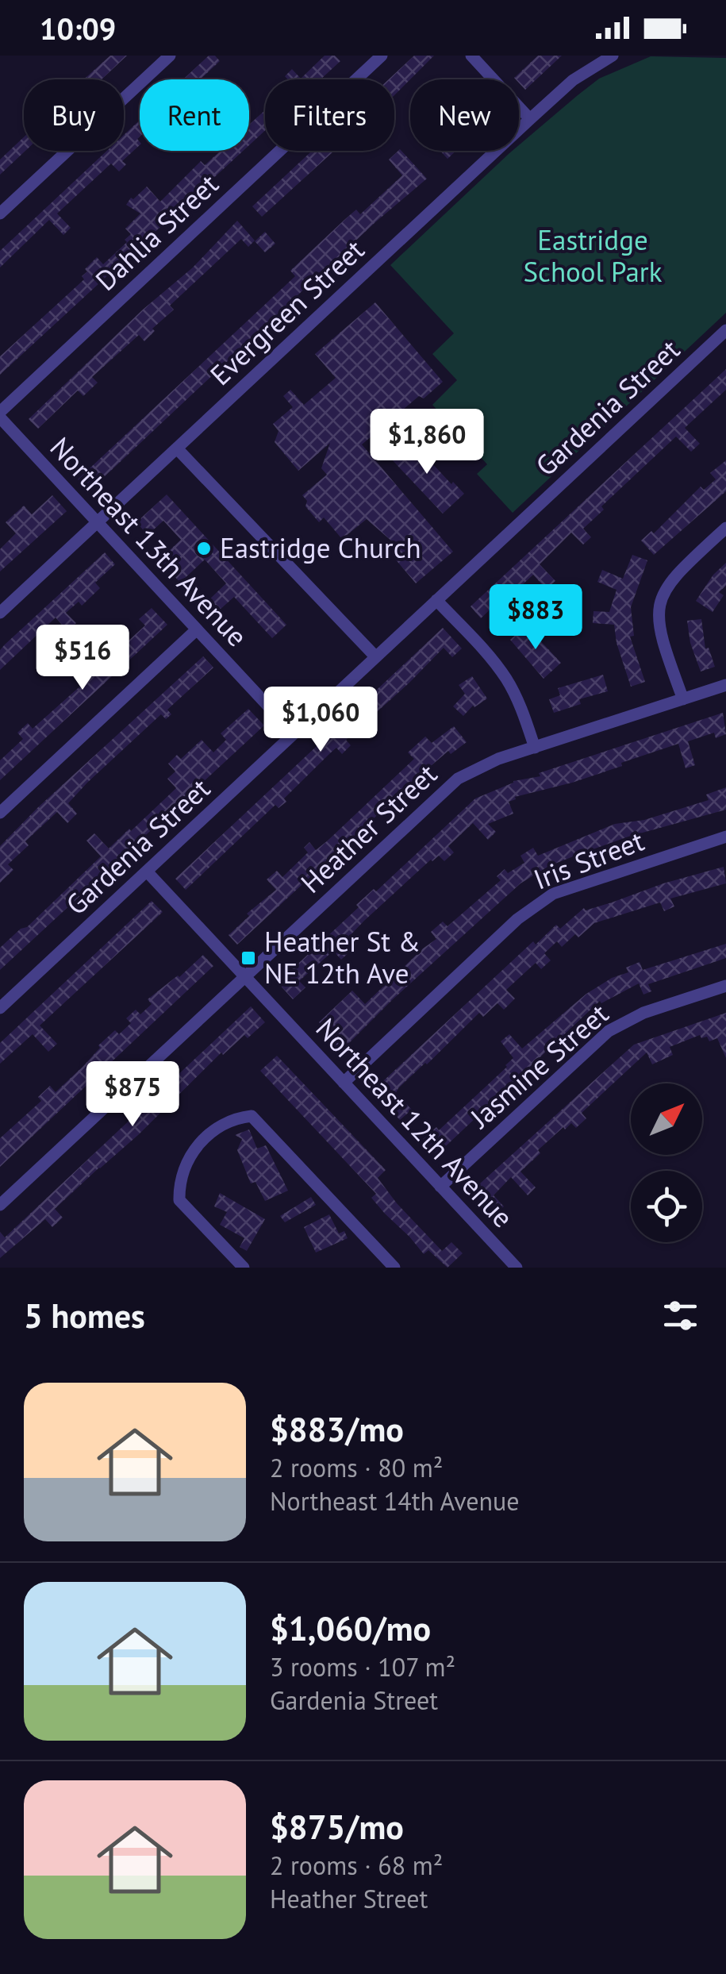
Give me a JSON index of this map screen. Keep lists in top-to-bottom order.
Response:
{
  "streets": {
    "street": [
      "Dahlia Street",
      "Evergreen Street",
      "Gardenia Street",
      "Northeast 13th Avenue",
      "Heather Street",
      "Iris Street",
      "Jasmine Street",
      "Northeast 12th Avenue"
    ]
  },
  "crossings": [
    ["Dahlia Street", "Northeast 13th Avenue"],
    ["Evergreen Street", "Northeast 13th Avenue"],
    ["Gardenia Street", "Northeast 13th Avenue"],
    ["Gardenia Street", "Northeast 12th Avenue"],
    ["Heather Street", "Northeast 12th Avenue"],
    ["Iris Street", "Northeast 12th Avenue"],
    ["Jasmine Street", "Northeast 12th Avenue"]
  ],
  "parks": ["Eastridge School Park"],
  "places": {
    "other": ["Eastridge Church"],
    "transit": ["Heather St & NE 12th Ave"]
  },
  "north": "top right",
  "page": {
    "status": "10:09",
    "chip": [
      "Buy",
      "Rent",
      "Filters",
      "New"
    ],
    "price": [
      "$1,860",
      "$883",
      "$516",
      "$1,060",
      "$875"
    ],
    "heading": "5 homes",
    "list": [
      {
        "name": "$883/mo",
        "note": "2 rooms · 80 m² · Northeast 14th Avenue"
      },
      {
        "name": "$1,060/mo",
        "note": "3 rooms · 107 m² · Gardenia Street"
      },
      {
        "name": "$875/mo",
        "note": "2 rooms · 68 m² · Heather Street"
      }
    ]
  }
}
